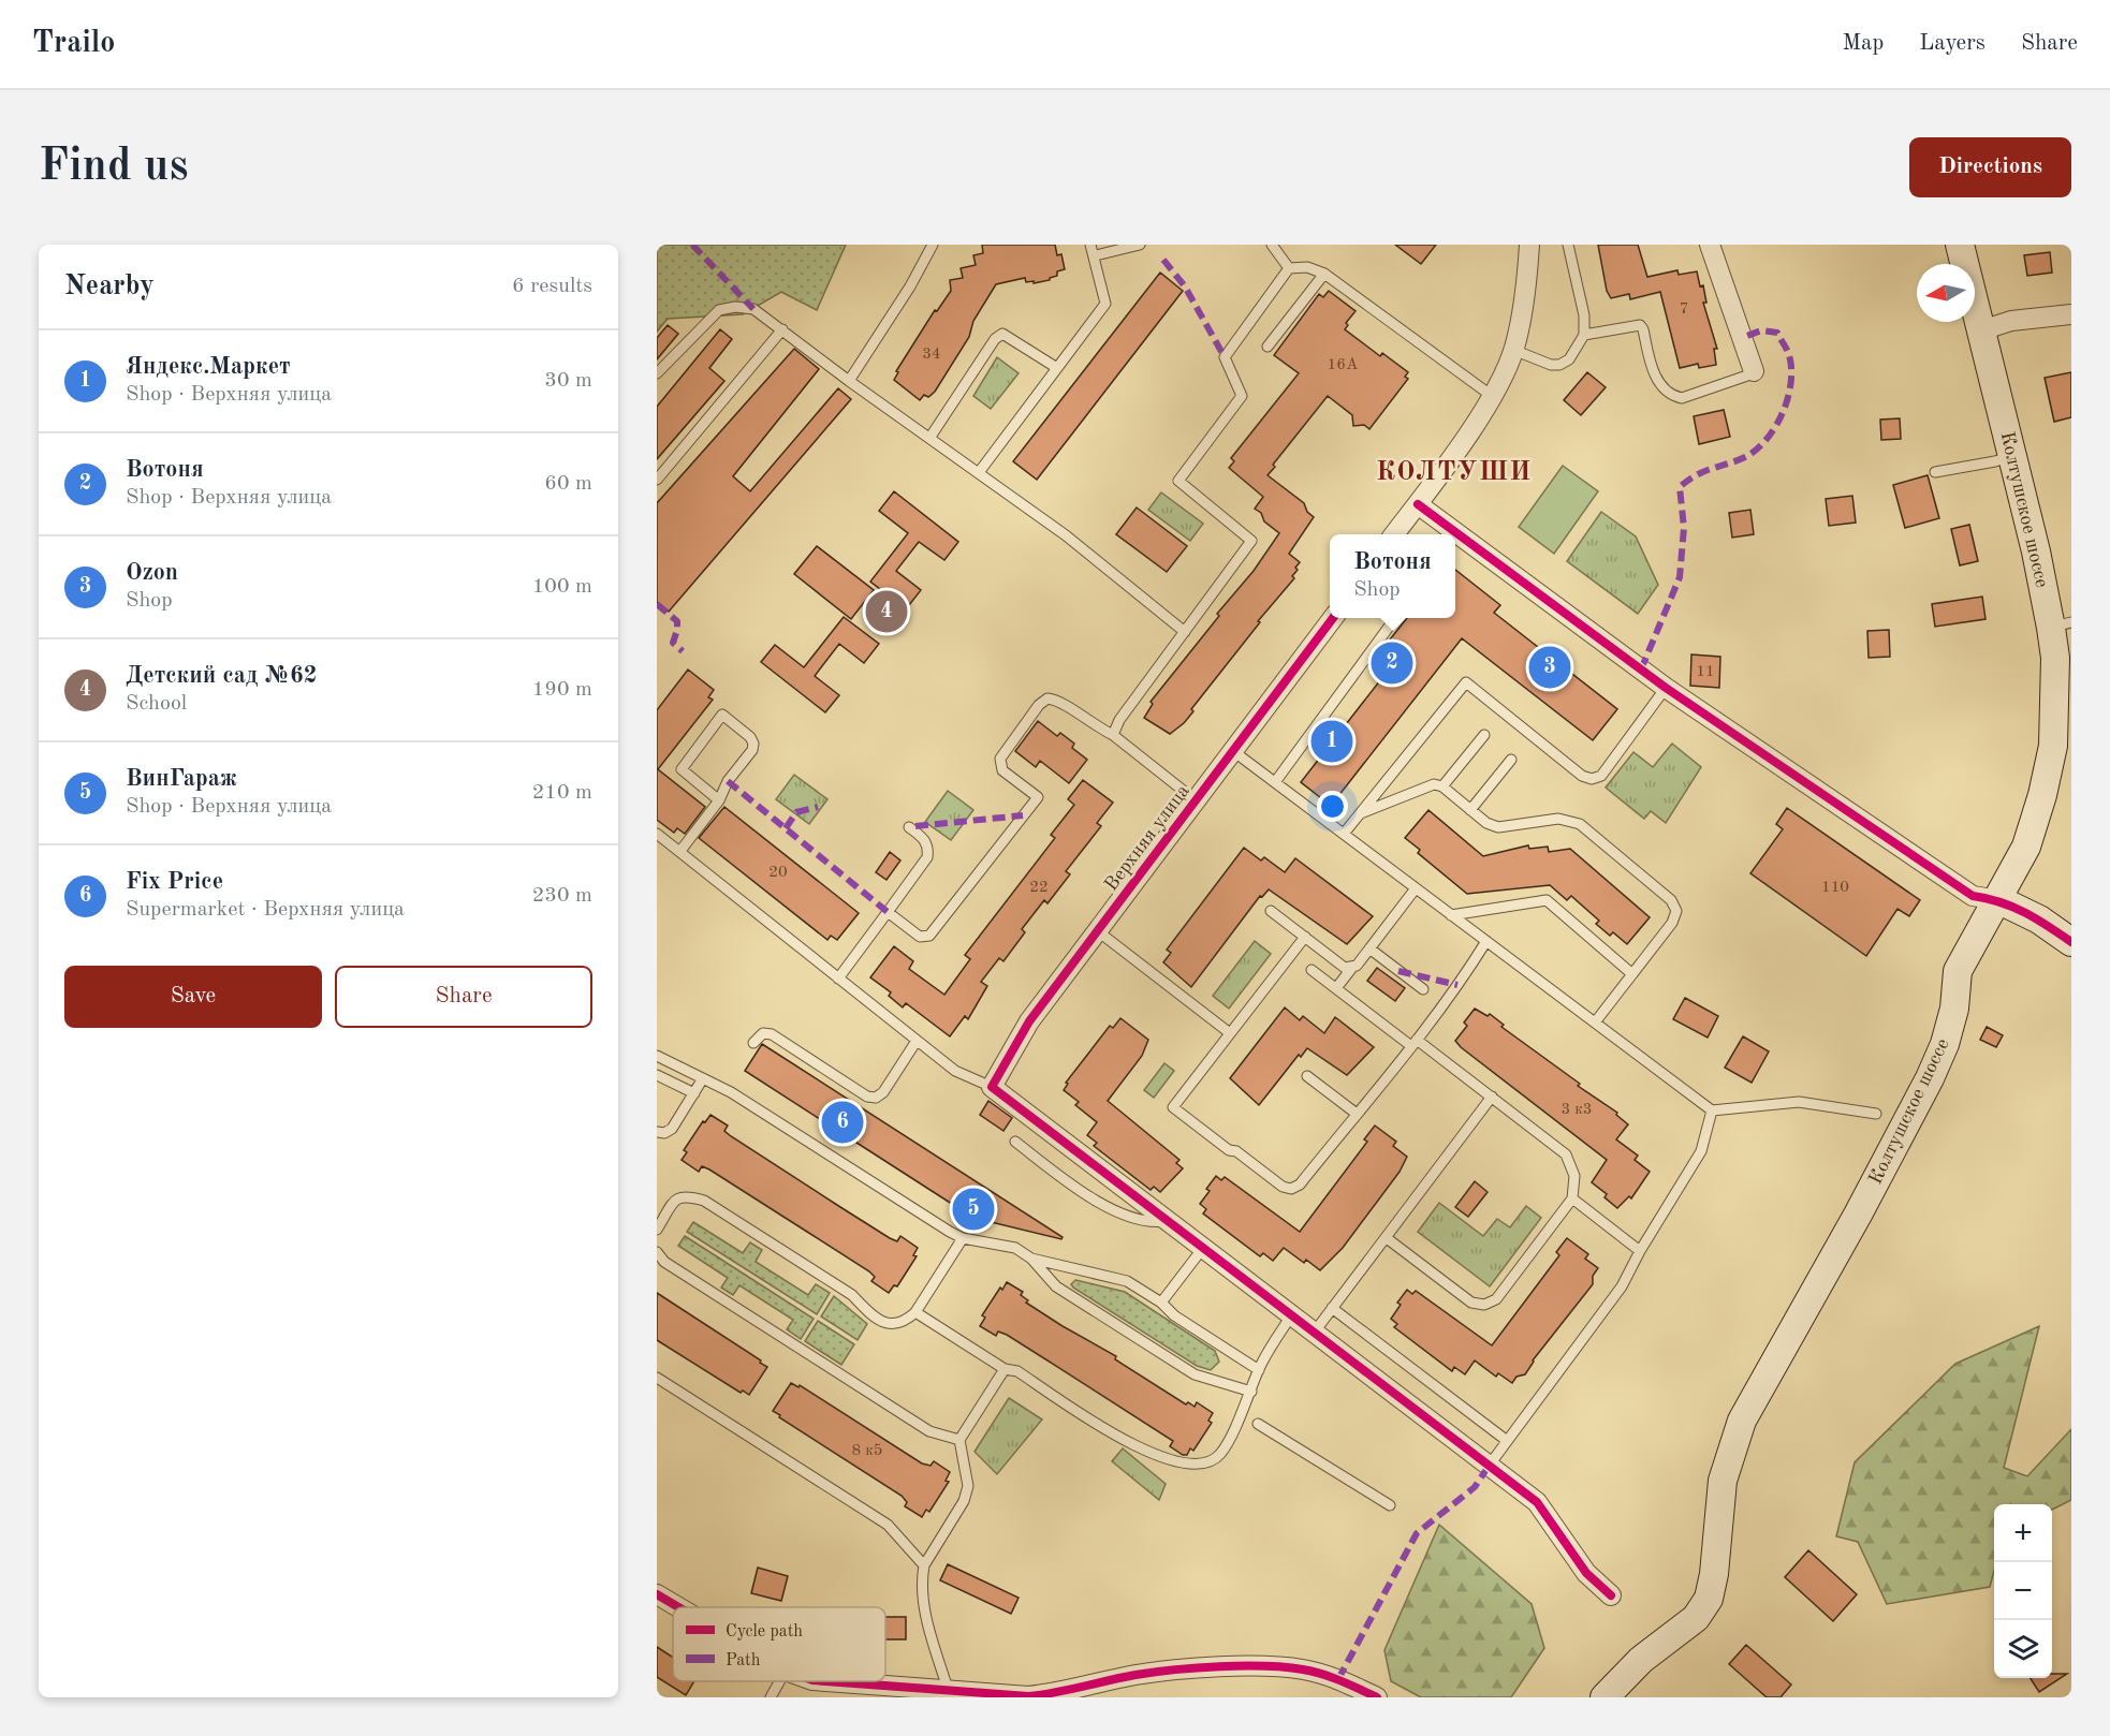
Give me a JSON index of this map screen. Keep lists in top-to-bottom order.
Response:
{
  "streets": {
    "main road": ["Колтушское шоссе"],
    "street": ["Верхняя улица"]
  },
  "districts": ["КОЛТУШИ"],
  "house_numbers": [
    "7",
    "34",
    "16А",
    "11",
    "20",
    "22",
    "110",
    "3 к3",
    "8 к5"
  ],
  "legend": ["Cycle path", "Path"],
  "north": "left",
  "page": {
    "header": "Trailo",
    "nav": ["Map", "Layers", "Share"],
    "buttons": [
      "Directions",
      ["Save", "Share"]
    ],
    "title": "Find us",
    "heading": ["Nearby", "6 results"],
    "list": [
      {
        "mark": "1",
        "name": "Яндекс.Маркет",
        "note": "Shop · Верхняя улица",
        "value": "30 m"
      },
      {
        "mark": "2",
        "name": "Вотоня",
        "note": "Shop · Верхняя улица",
        "value": "60 m"
      },
      {
        "mark": "3",
        "name": "Ozon",
        "note": "Shop",
        "value": "100 m"
      },
      {
        "mark": "4",
        "name": "Детский сад №62",
        "note": "School",
        "value": "190 m"
      },
      {
        "mark": "5",
        "name": "ВинГараж",
        "note": "Shop · Верхняя улица",
        "value": "210 m"
      },
      {
        "mark": "6",
        "name": "Fix Price",
        "note": "Supermarket · Верхняя улица",
        "value": "230 m"
      }
    ],
    "popup": ["Вотоня", "Shop"],
    "pins": [
      "4",
      "2",
      "3",
      "1",
      "6",
      "5"
    ],
    "map_buttons": ["+", "−"]
  }
}
